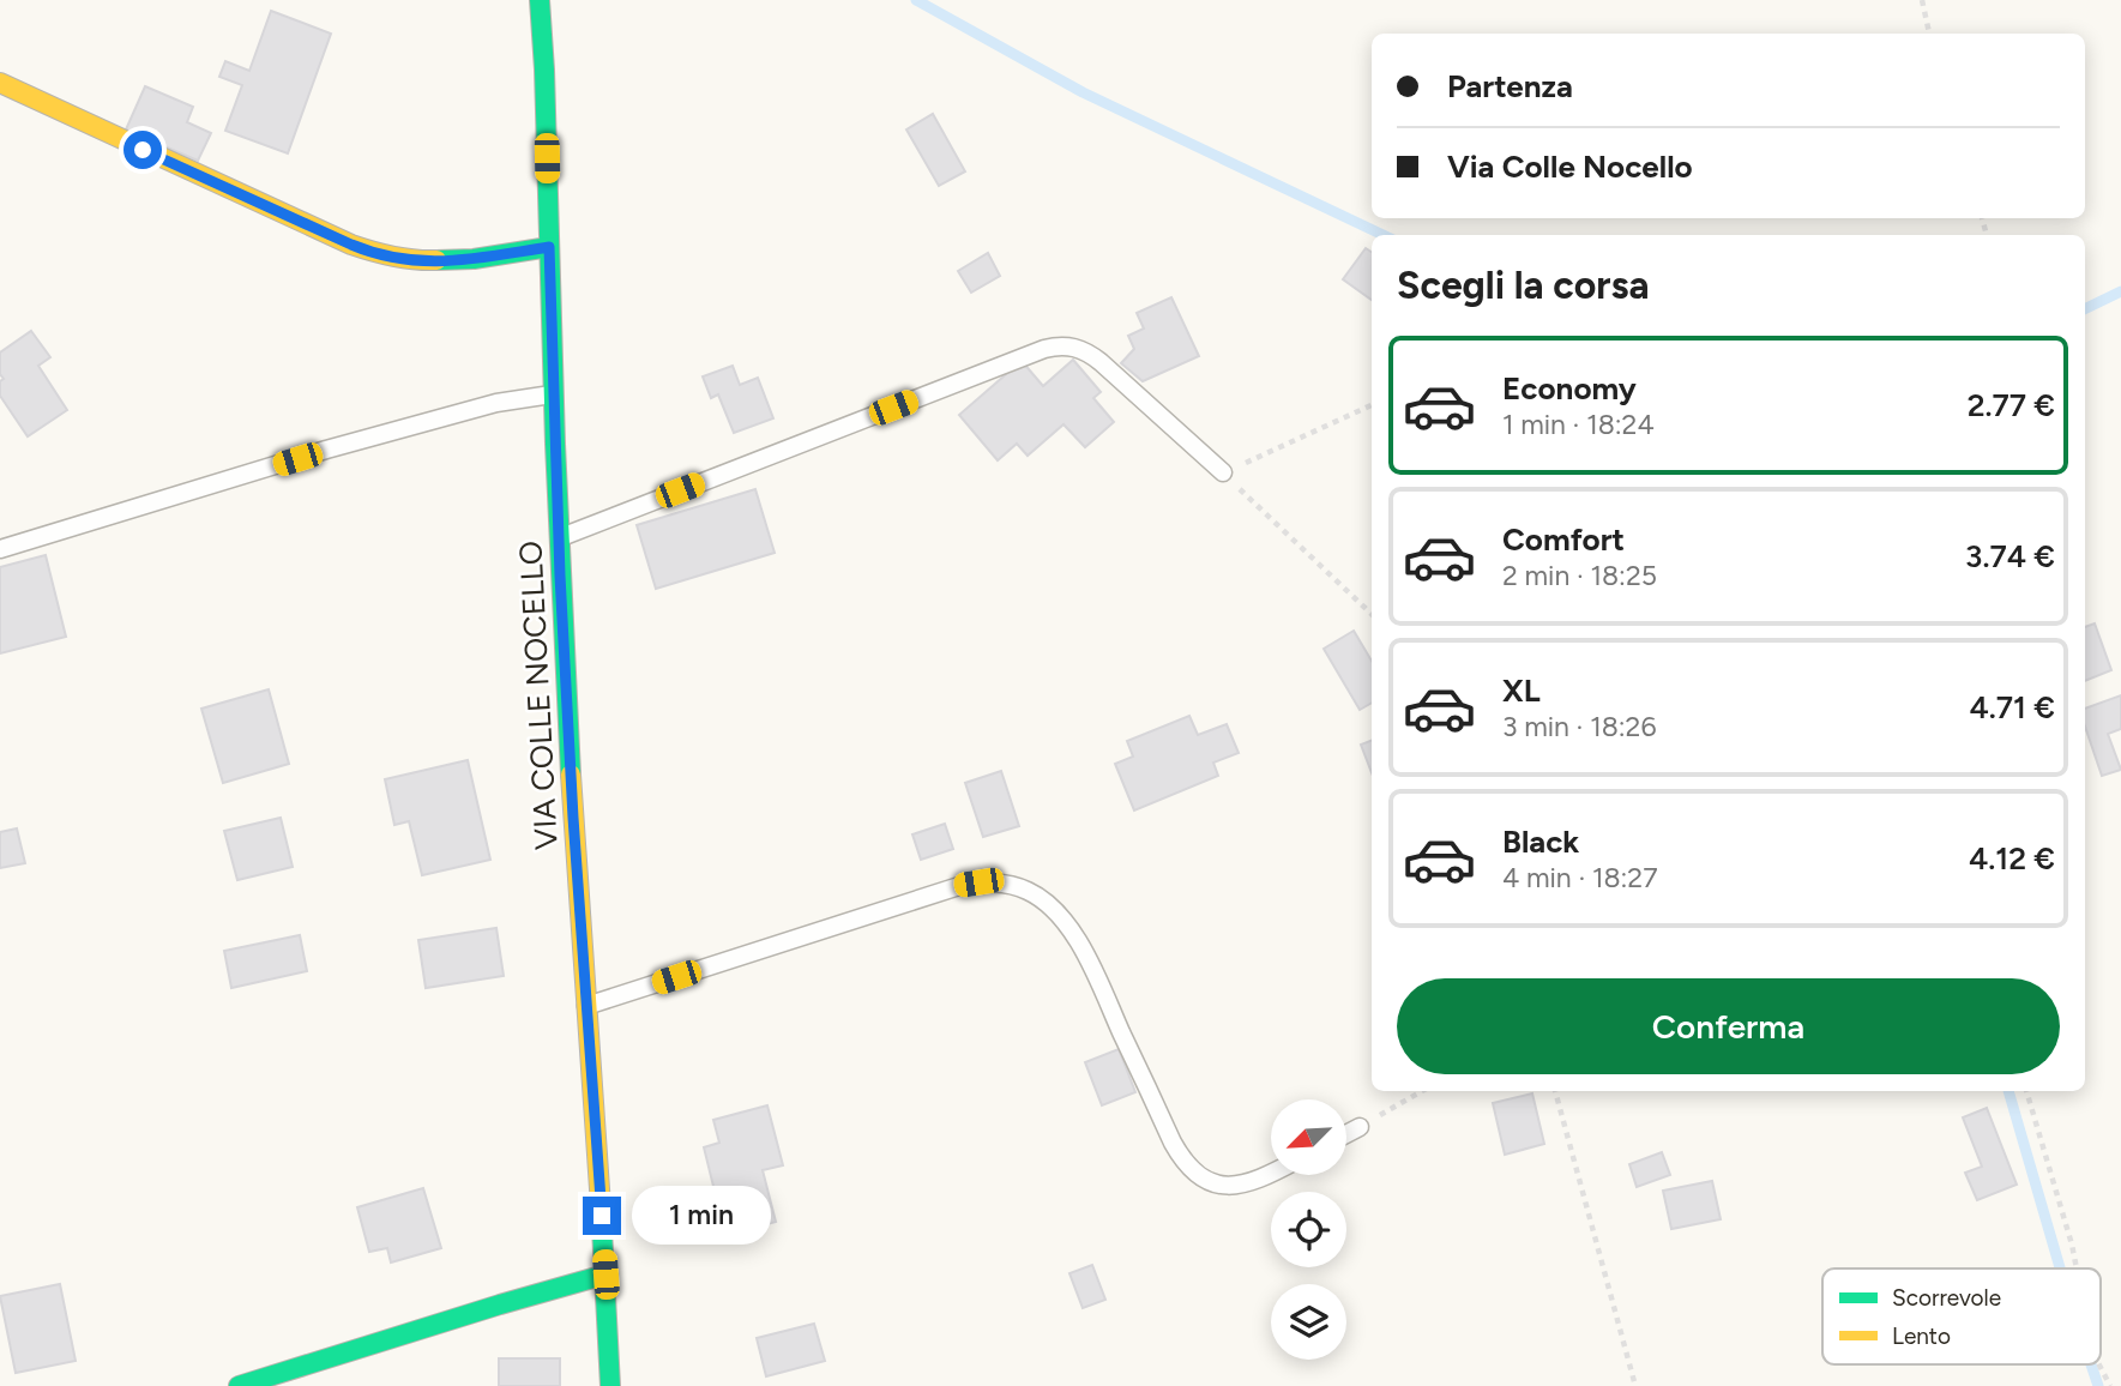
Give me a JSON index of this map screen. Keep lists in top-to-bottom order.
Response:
{
  "streets": {
    "street": ["VIA COLLE NOCELLO"]
  },
  "legend": ["Scorrevole", "Lento"],
  "north": "bottom left",
  "page": {
    "banner": ["Partenza", "Via Colle Nocello"],
    "heading": "Scegli la corsa",
    "list": [
      {
        "name": "Economy",
        "note": "1 min · 18:24",
        "value": "2.77 €"
      },
      {
        "name": "Comfort",
        "note": "2 min · 18:25",
        "value": "3.74 €"
      },
      {
        "name": "XL",
        "note": "3 min · 18:26",
        "value": "4.71 €"
      },
      {
        "name": "Black",
        "note": "4 min · 18:27",
        "value": "4.12 €"
      }
    ],
    "buttons": "Conferma",
    "bubble": "1 min"
  }
}
